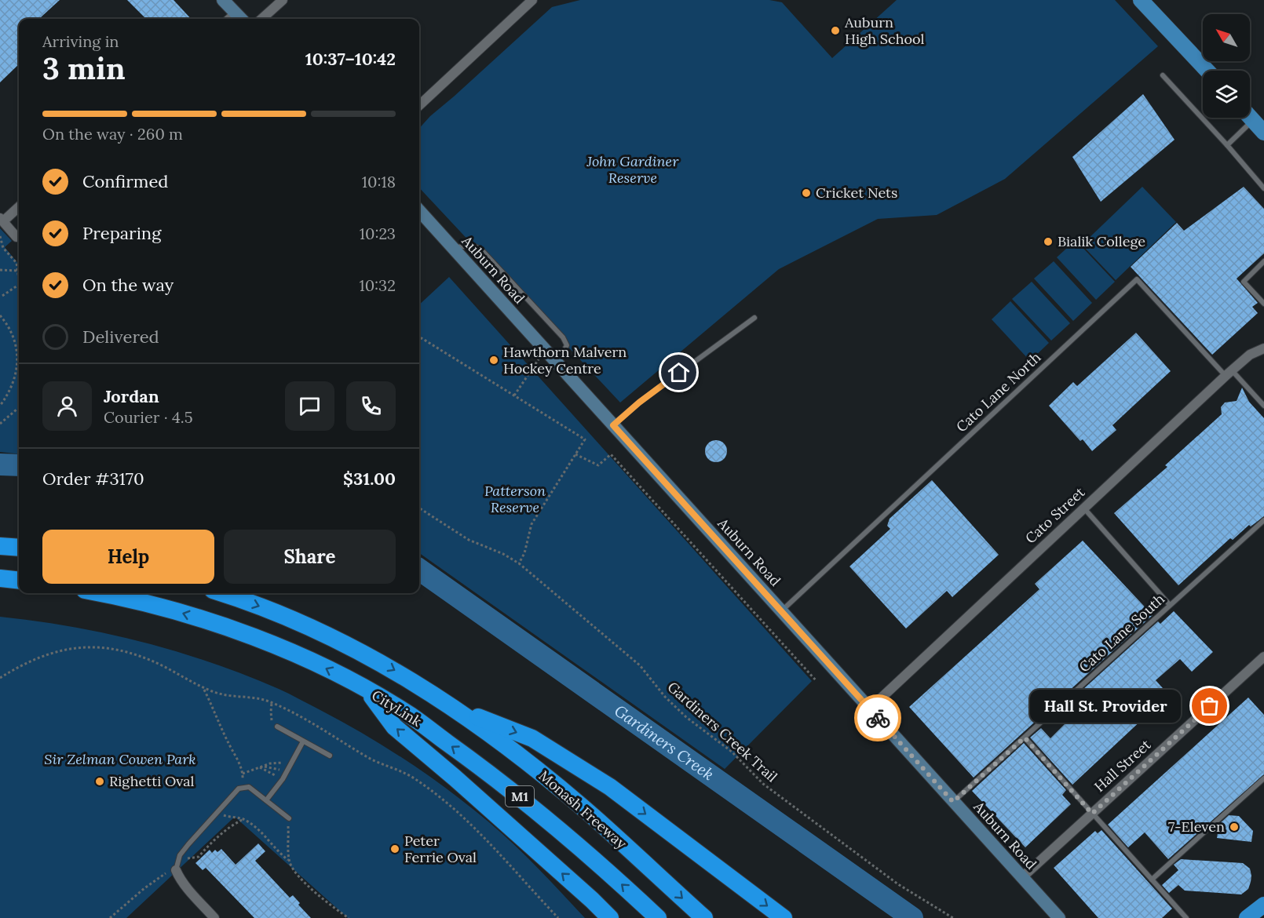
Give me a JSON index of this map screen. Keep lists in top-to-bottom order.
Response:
{
  "streets": {
    "highway": ["CityLink", "M1", "Monash Freeway"],
    "main road": ["Auburn Road"],
    "street": ["Cato Street", "Hall Street"],
    "lane": ["Cato Lane North", "Cato Lane South"],
    "path": ["Gardiners Creek Trail"]
  },
  "crossings": [
    ["Auburn Road", "Cato Lane North"],
    ["Auburn Road", "Cato Street"],
    ["Auburn Road", "Cato Lane South"],
    ["Auburn Road", "Hall Street"],
    ["Cato Lane North", "Cato Street"],
    ["M1", "Monash Freeway"]
  ],
  "water": ["Gardiners Creek"],
  "parks": ["John Gardiner Reserve", "Patterson Reserve", "Sir Zelman Cowen Park"],
  "places": [
    "Auburn High School",
    "Cricket Nets",
    "Bialik College",
    "Hawthorn Malvern Hockey Centre",
    "Hall St. Provider",
    "Righetti Oval",
    "7-Eleven",
    "Peter Ferrie Oval"
  ],
  "north": "top left",
  "page": {
    "heading": ["3 min", "Arriving in", "10:37–10:42"],
    "panel": [
      "Jordan",
      "Courier · 4.5",
      "Order #3170",
      "$31.00"
    ],
    "bar": "On the way · 260 m",
    "list": [
      ["Confirmed", "10:18"],
      ["Preparing", "10:23"],
      ["On the way", "10:32"],
      "Delivered"
    ],
    "buttons": ["Help", "Share"],
    "bubble": "Hall St. Provider"
  }
}
